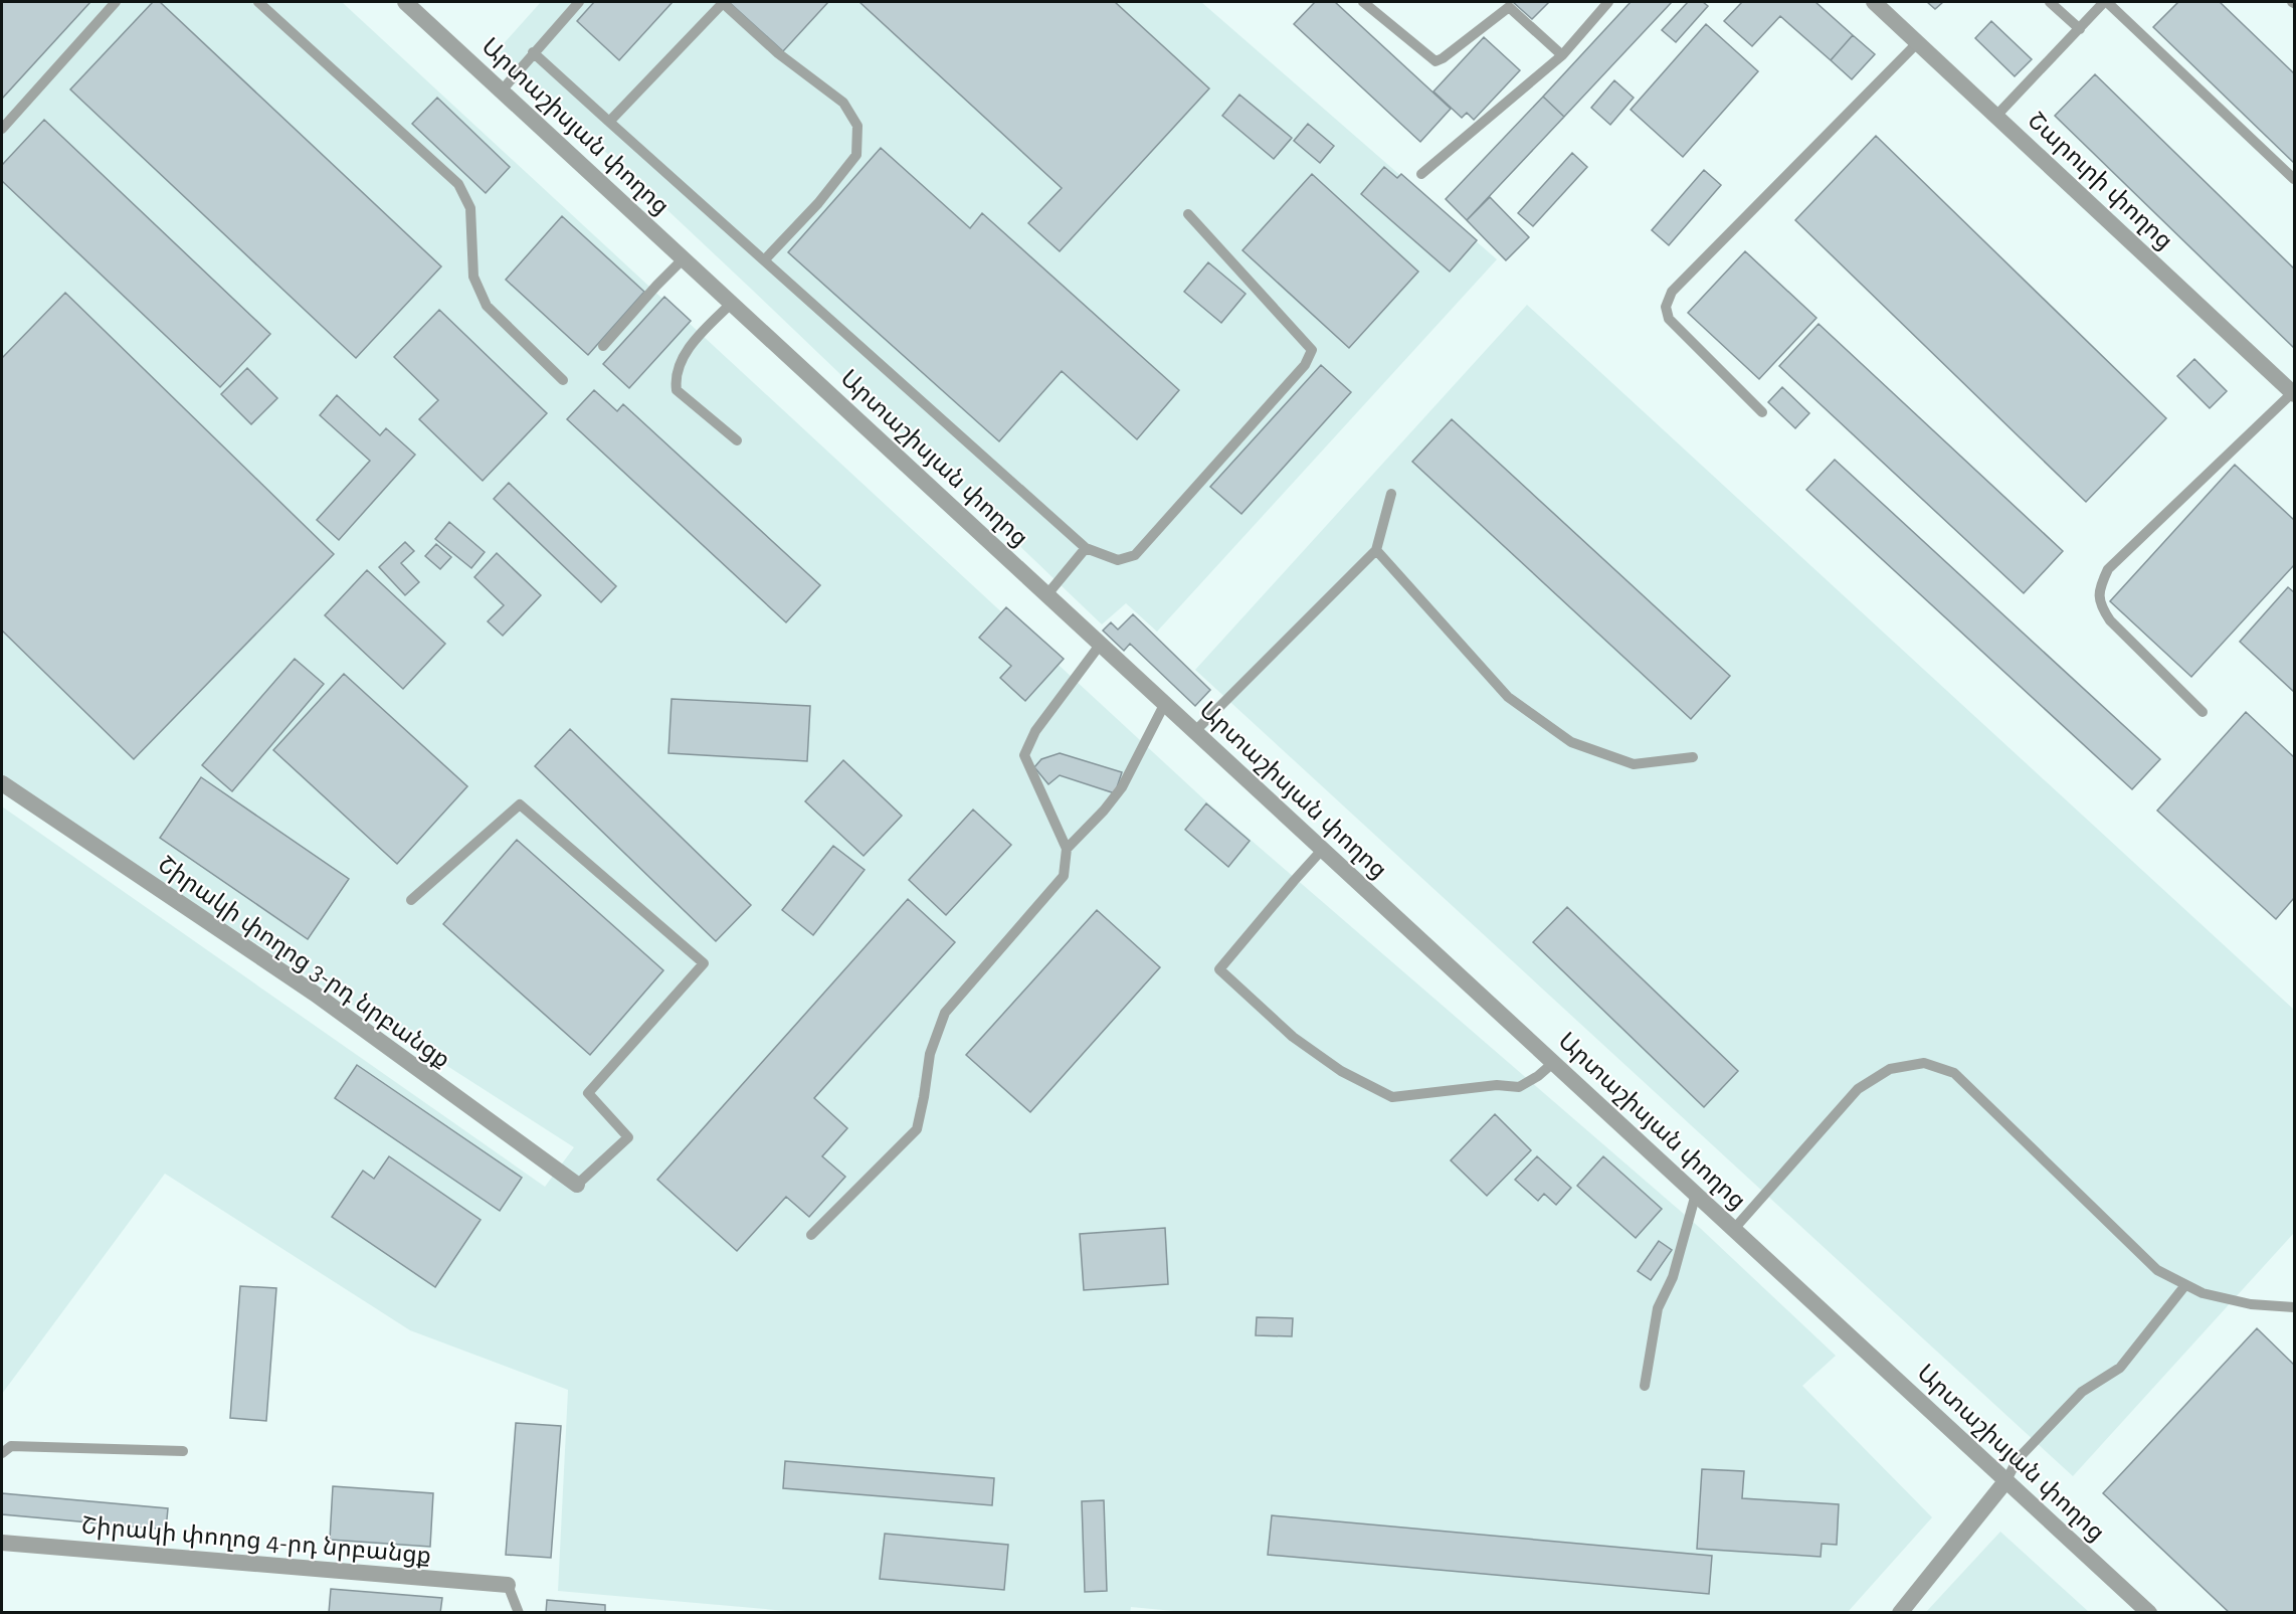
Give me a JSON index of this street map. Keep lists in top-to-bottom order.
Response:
{
  "streets": {
    "street": [
      "Արտաշիսյան փողոց",
      "Շարուրի փողոց",
      "Շիրակի փողոց 3-րդ նրբանցք",
      "Շիրակի փողոց 4-րդ նրբանցք"
    ]
  }
}
